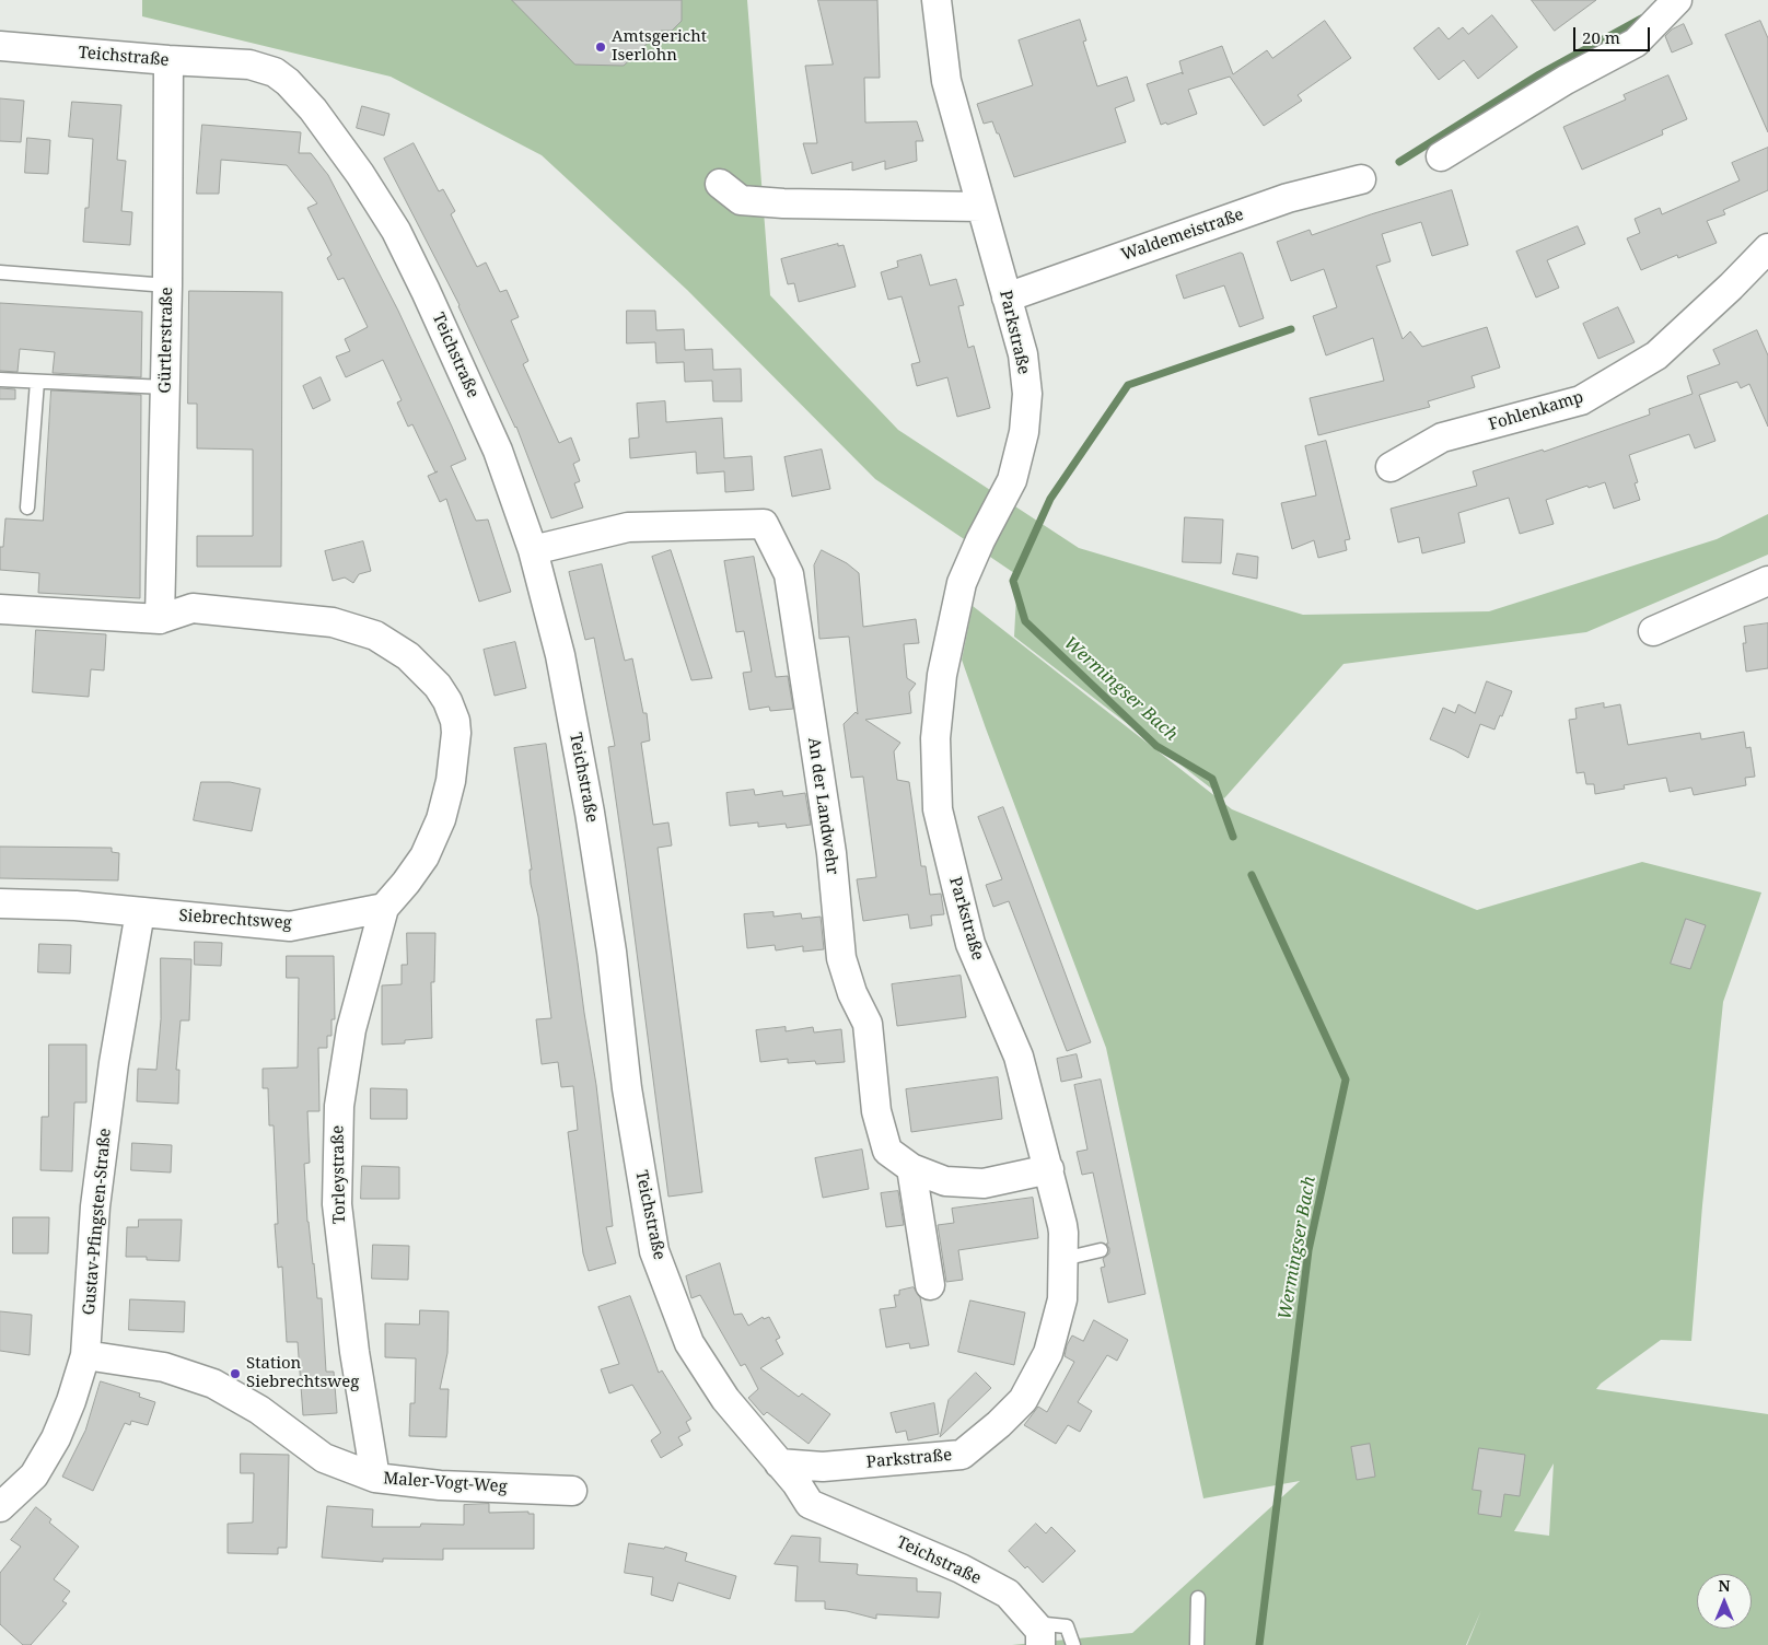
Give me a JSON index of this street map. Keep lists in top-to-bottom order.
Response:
{
  "streets": {
    "street": [
      "Teichstraße",
      "Waldemeistraße",
      "Parkstraße",
      "Gürtlerstraße",
      "Fohlenkamp",
      "An der Landwehr",
      "Siebrechtsweg",
      "Torleystraße",
      "Gustav-Pfingsten-Straße",
      "Maler-Vogt-Weg"
    ]
  },
  "crossings": [
    ["Teichstraße", "Parkstraße"],
    ["Teichstraße", "Gürtlerstraße"],
    ["Teichstraße", "An der Landwehr"],
    ["Waldemeistraße", "Parkstraße"],
    ["Parkstraße", "An der Landwehr"],
    ["Siebrechtsweg", "Torleystraße"],
    ["Siebrechtsweg", "Gustav-Pfingsten-Straße"],
    ["Torleystraße", "Maler-Vogt-Weg"],
    ["Gustav-Pfingsten-Straße", "Maler-Vogt-Weg"]
  ],
  "water": ["Wermingser Bach"],
  "places": ["Amtsgericht Iserlohn", "Station Siebrechtsweg"],
  "scale_bar": "20 m",
  "north": "top"
}
